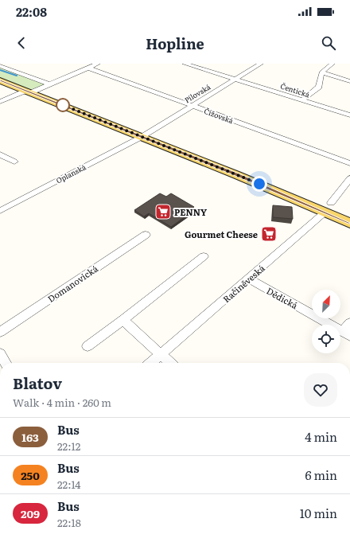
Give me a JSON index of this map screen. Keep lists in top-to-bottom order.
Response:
{
  "streets": {
    "street": [
      "Čentická",
      "Pilovská",
      "Čížovská",
      "Oplanská",
      "Domanovická",
      "Račiněveská",
      "Dědická"
    ]
  },
  "crossings": [
    ["Čentická", "Pilovská"],
    ["Pilovská", "Čížovská"],
    ["Pilovská", "Oplanská"],
    ["Račiněveská", "Dědická"]
  ],
  "places": {
    "supermarket": ["PENNY", "Gourmet Cheese"]
  },
  "lines": ["bus line 163"],
  "north": "top right",
  "page": {
    "status": "22:08",
    "header": "Hopline",
    "heading": ["Blatov", "Walk · 4 min · 260 m"],
    "list": [
      {
        "mark": "163",
        "name": "Bus",
        "note": "22:12",
        "value": "4 min"
      },
      {
        "mark": "250",
        "name": "Bus",
        "note": "22:14",
        "value": "6 min"
      },
      {
        "mark": "209",
        "name": "Bus",
        "note": "22:18",
        "value": "10 min"
      }
    ]
  }
}
